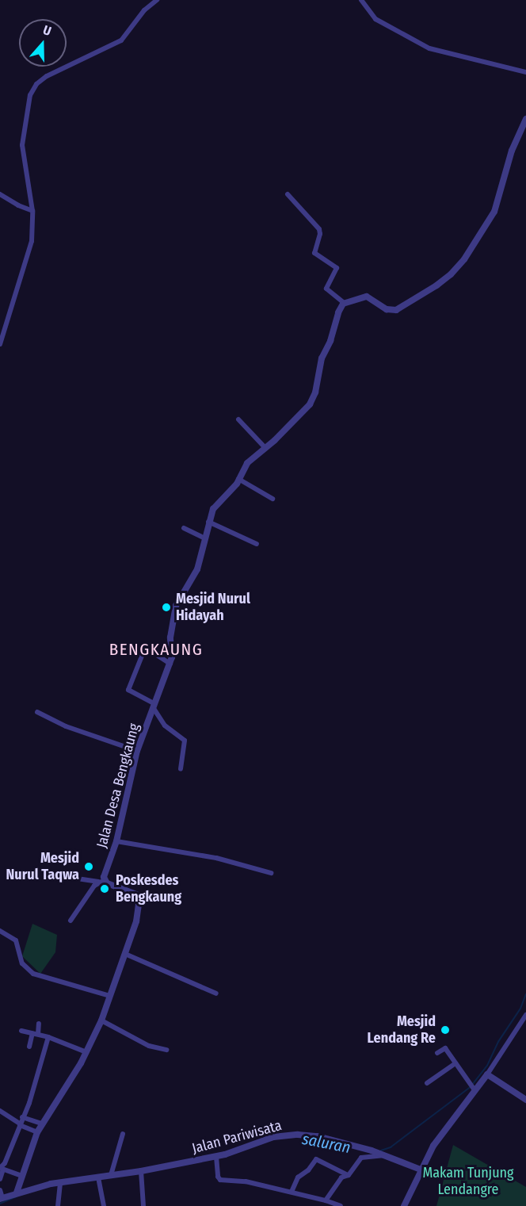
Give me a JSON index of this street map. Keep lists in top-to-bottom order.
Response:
{
  "streets": {
    "street": ["Jalan Desa Bengkaung", "Jalan Pariwisata"]
  },
  "districts": ["BENGKAUNG"],
  "water": ["saluran"],
  "parks": ["Makam Tunjung Lendangre"],
  "places": [
    "Mesjid Nurul Hidayah",
    "Mesjid Nurul Taqwa",
    "Poskesdes Bengkaung",
    "Mesjid Lendang Re"
  ],
  "north": "top"
}
